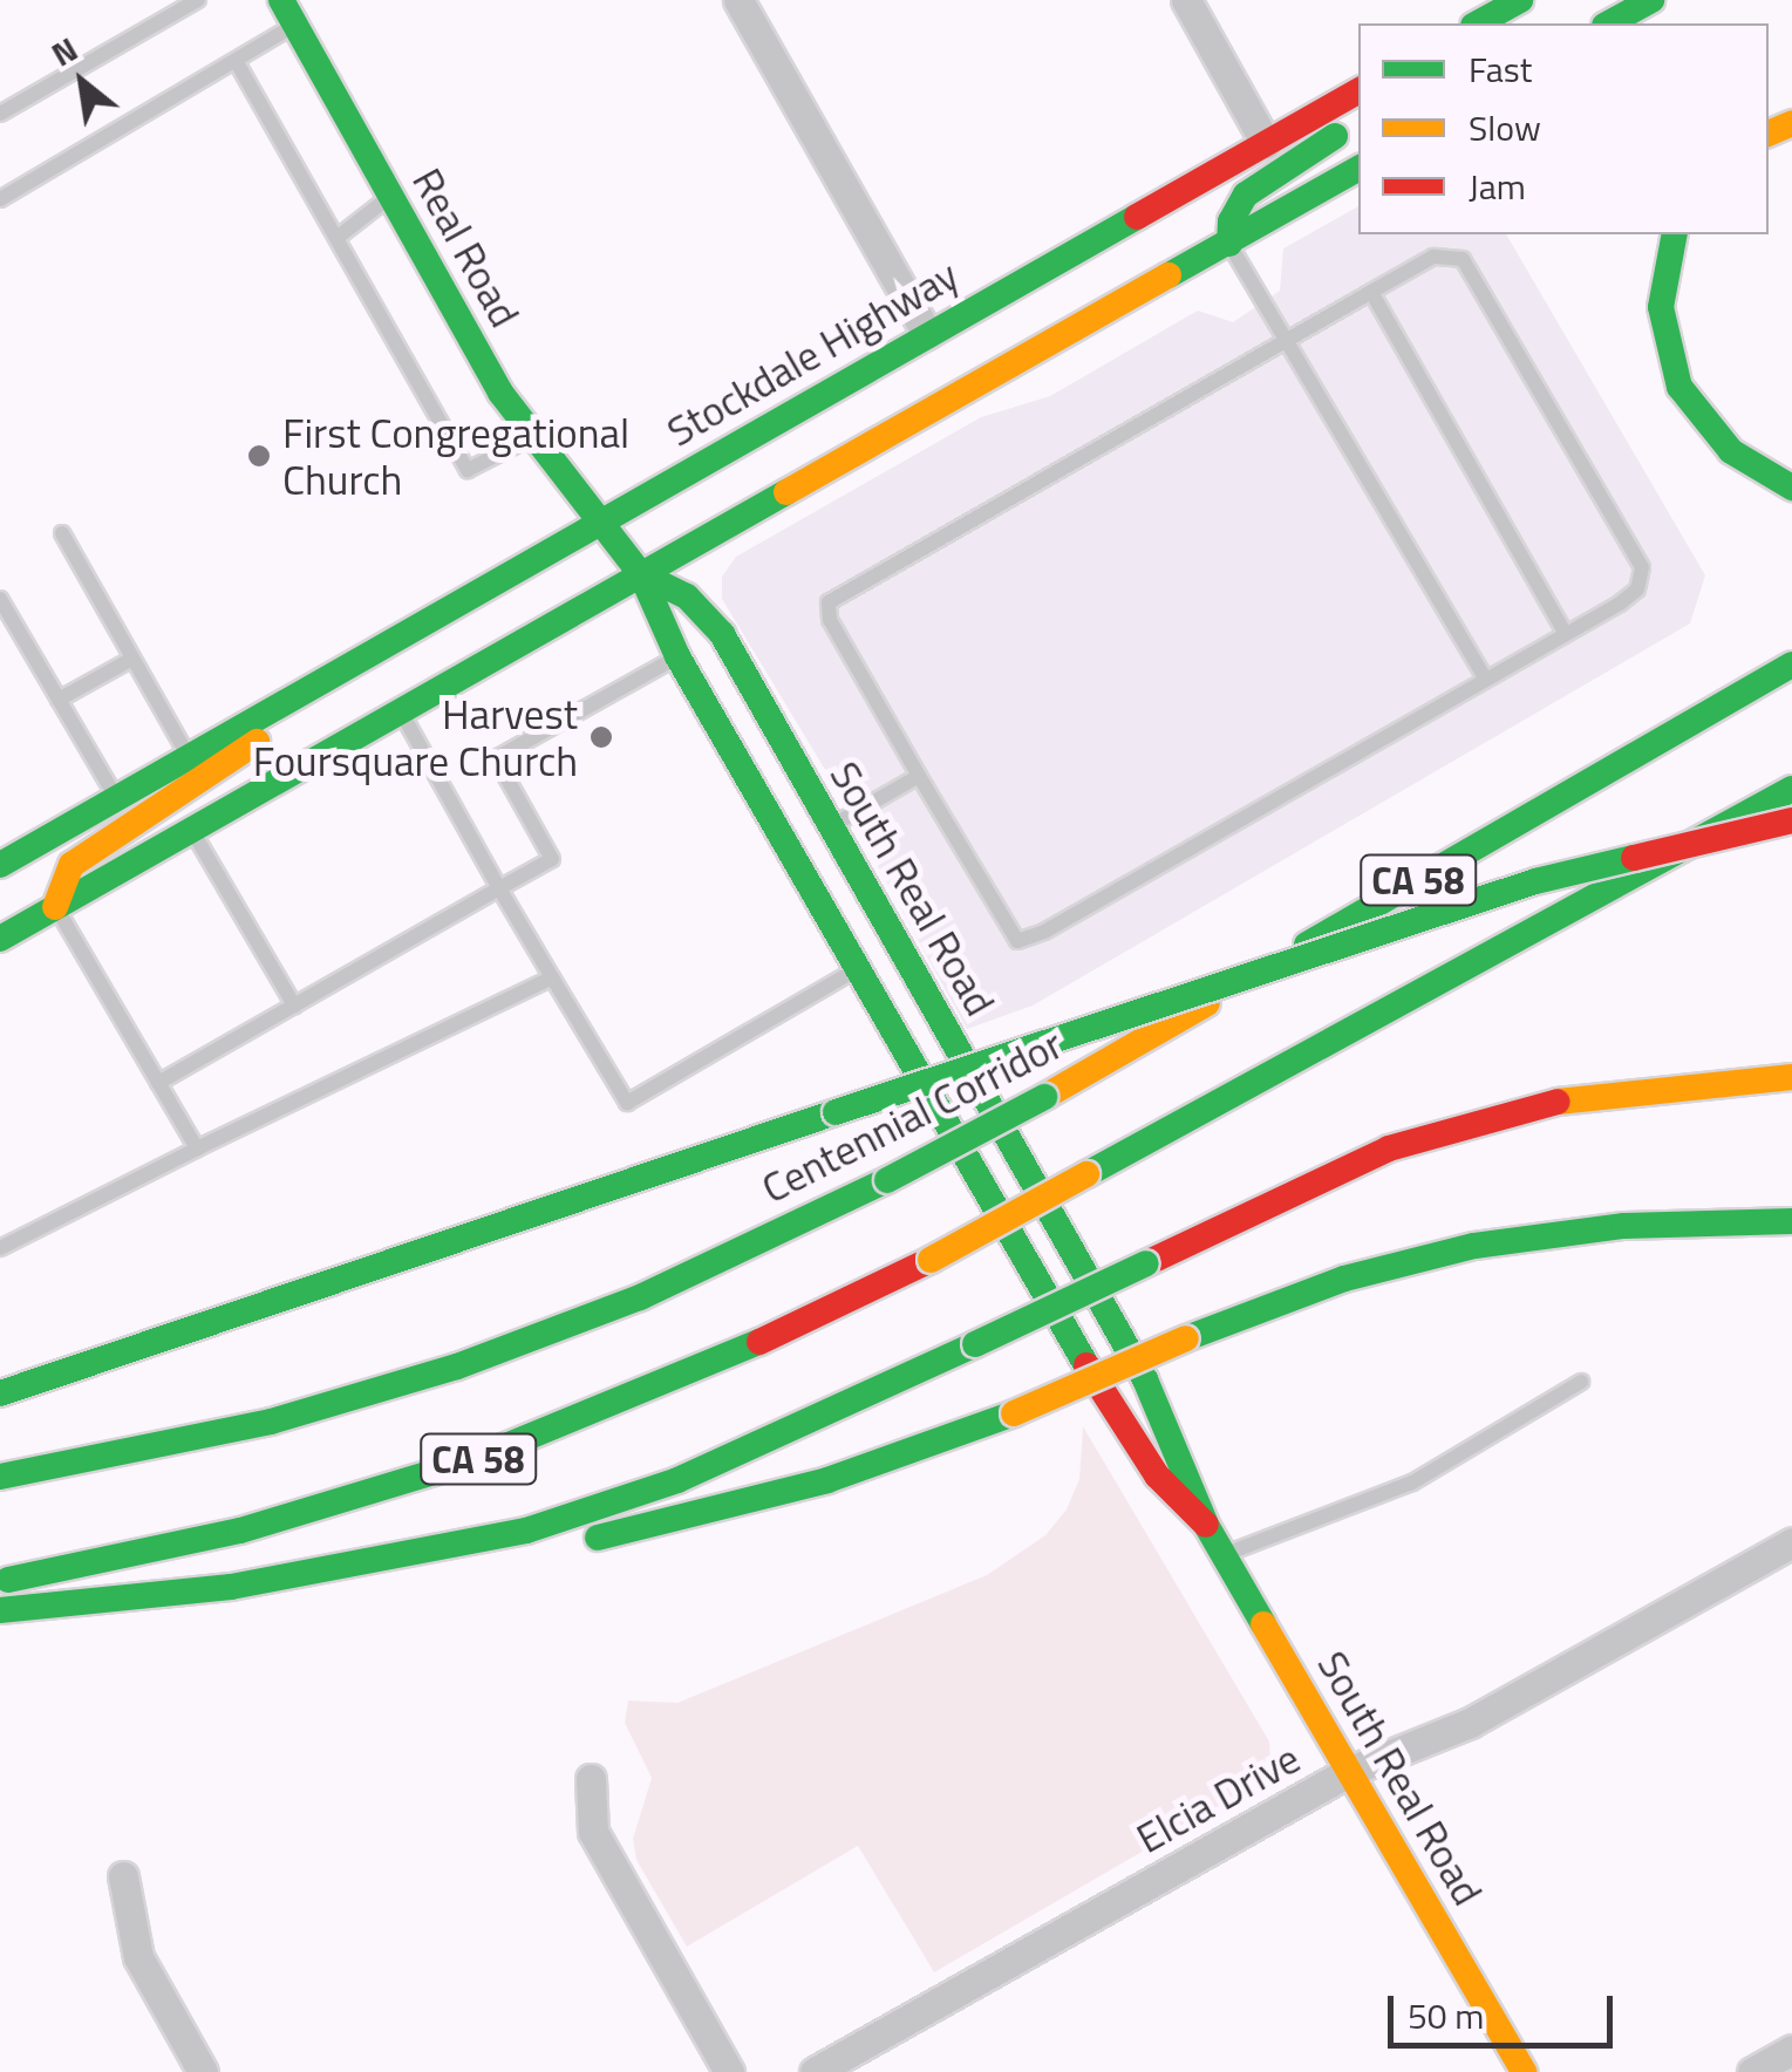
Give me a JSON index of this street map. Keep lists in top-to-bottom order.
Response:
{
  "streets": {
    "main road": [
      "Real Road",
      "Stockdale Highway",
      "CA 58",
      "South Real Road",
      "Centennial Corridor"
    ],
    "street": ["Elcia Drive"]
  },
  "crossings": [
    ["Real Road", "Stockdale Highway"],
    ["Real Road", "South Real Road"],
    ["Stockdale Highway", "South Real Road"],
    ["South Real Road", "Elcia Drive"]
  ],
  "places": ["First Congregational Church", "Harvest Foursquare Church"],
  "legend": ["Fast", "Slow", "Jam"],
  "scale_bar": "50 m",
  "north": "top left"
}
